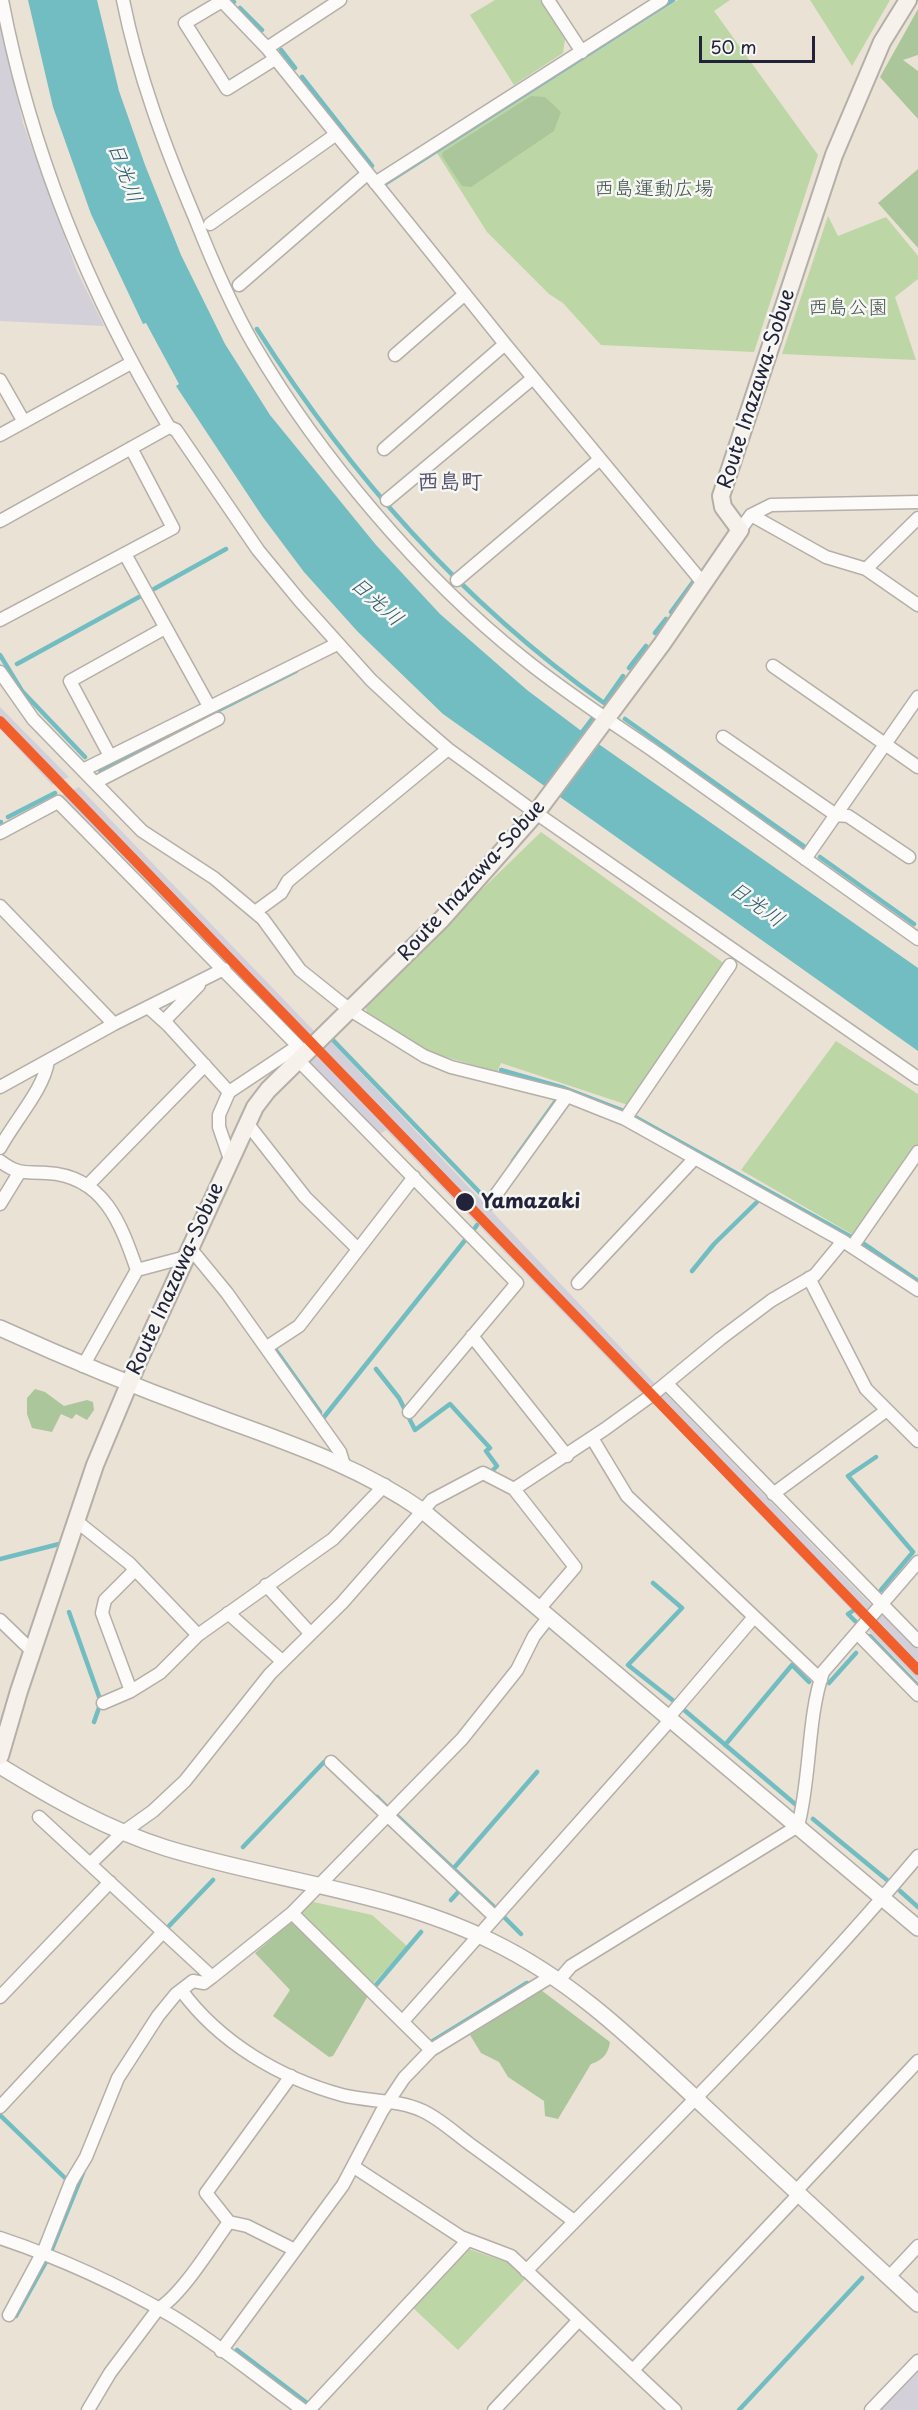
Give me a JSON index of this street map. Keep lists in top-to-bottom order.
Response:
{
  "streets": {
    "main road": ["Route Inazawa-Sobue"]
  },
  "districts": ["西島町"],
  "water": ["日光川"],
  "parks": ["西島運動広場", "西島公園"],
  "places": ["Yamazaki"],
  "scale_bar": "50 m"
}
